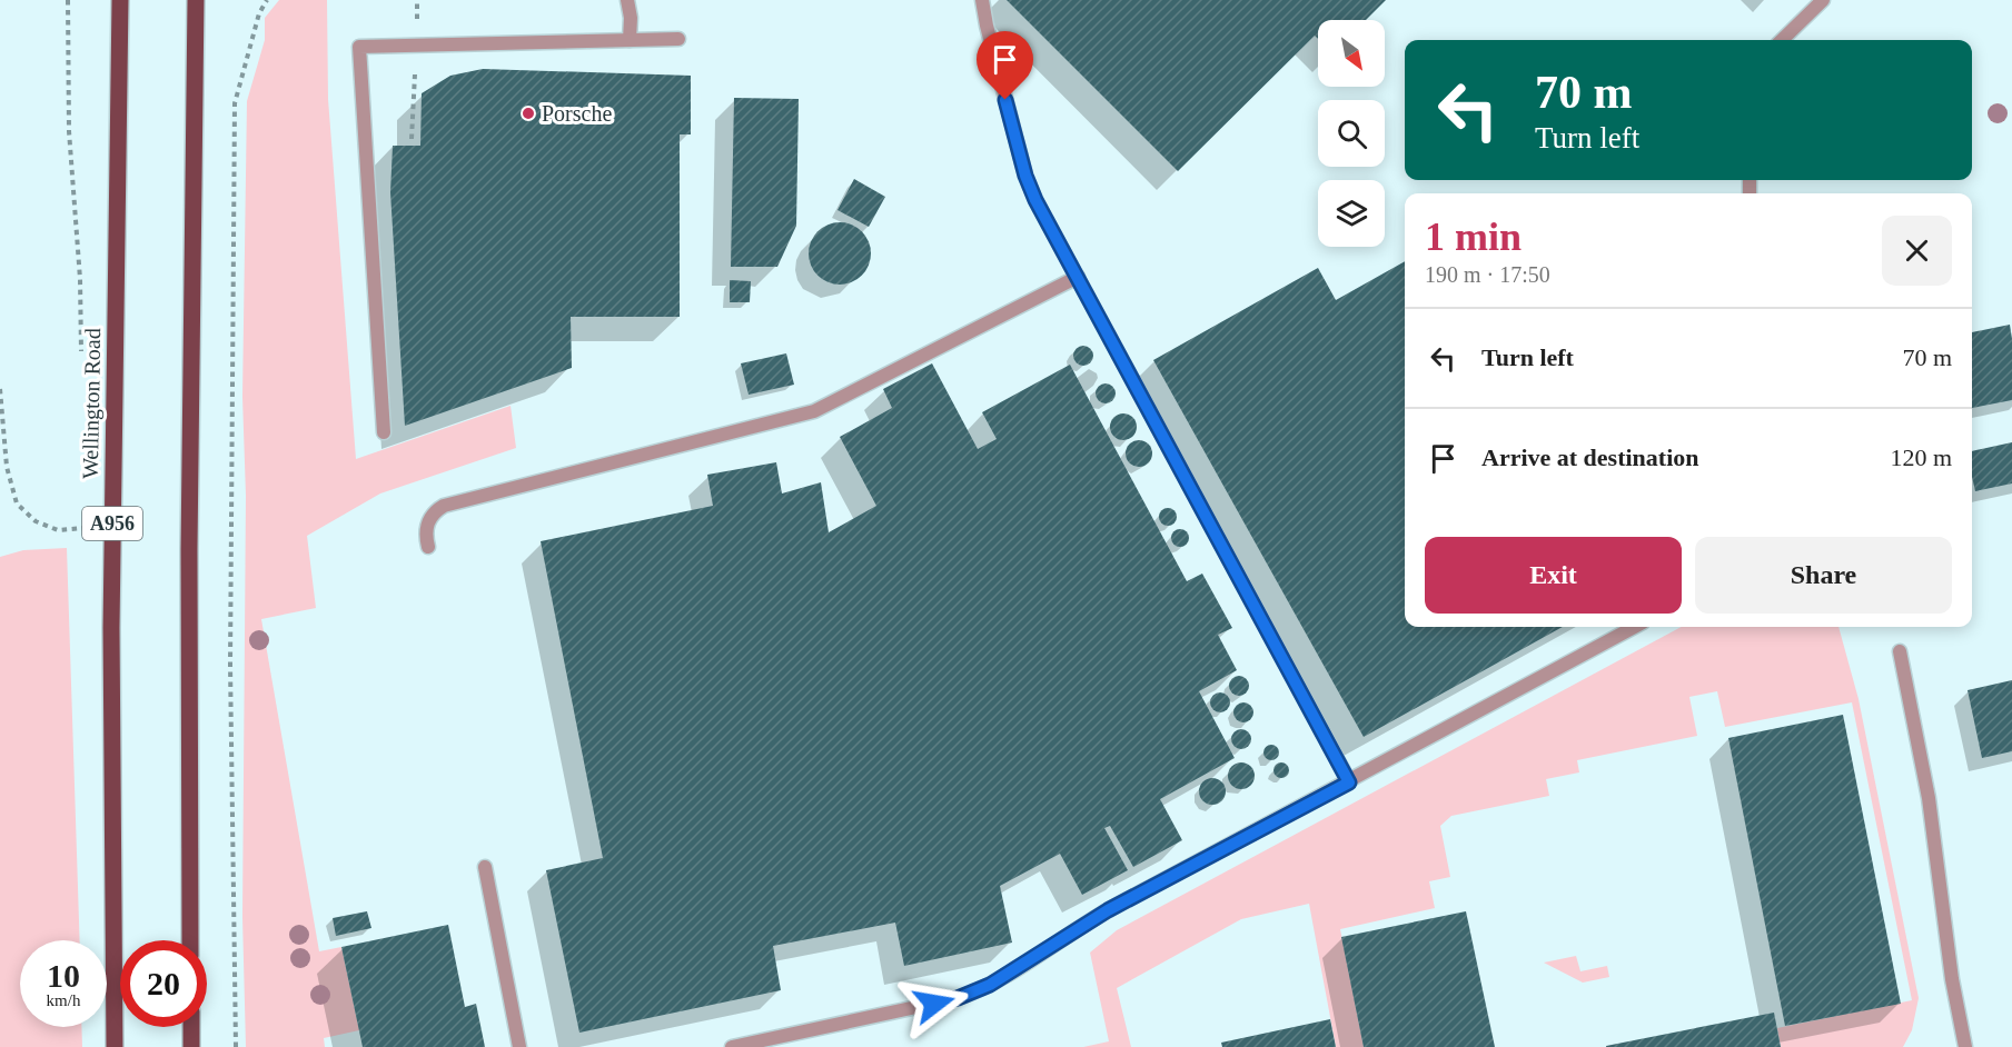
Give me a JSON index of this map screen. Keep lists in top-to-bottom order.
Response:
{
  "streets": {
    "main road": ["Wellington Road", "A956"]
  },
  "places": ["Porsche"],
  "north": "bottom right",
  "page": {
    "turn": ["70 m", "Turn left"],
    "heading": ["1 min", "190 m · 17:50"],
    "list": [
      {
        "name": "Turn left",
        "value": "70 m"
      },
      {
        "name": "Arrive at destination",
        "value": "120 m"
      }
    ],
    "buttons": ["Exit", "Share"],
    "speed": "10 km/h",
    "limit": "20"
  }
}
